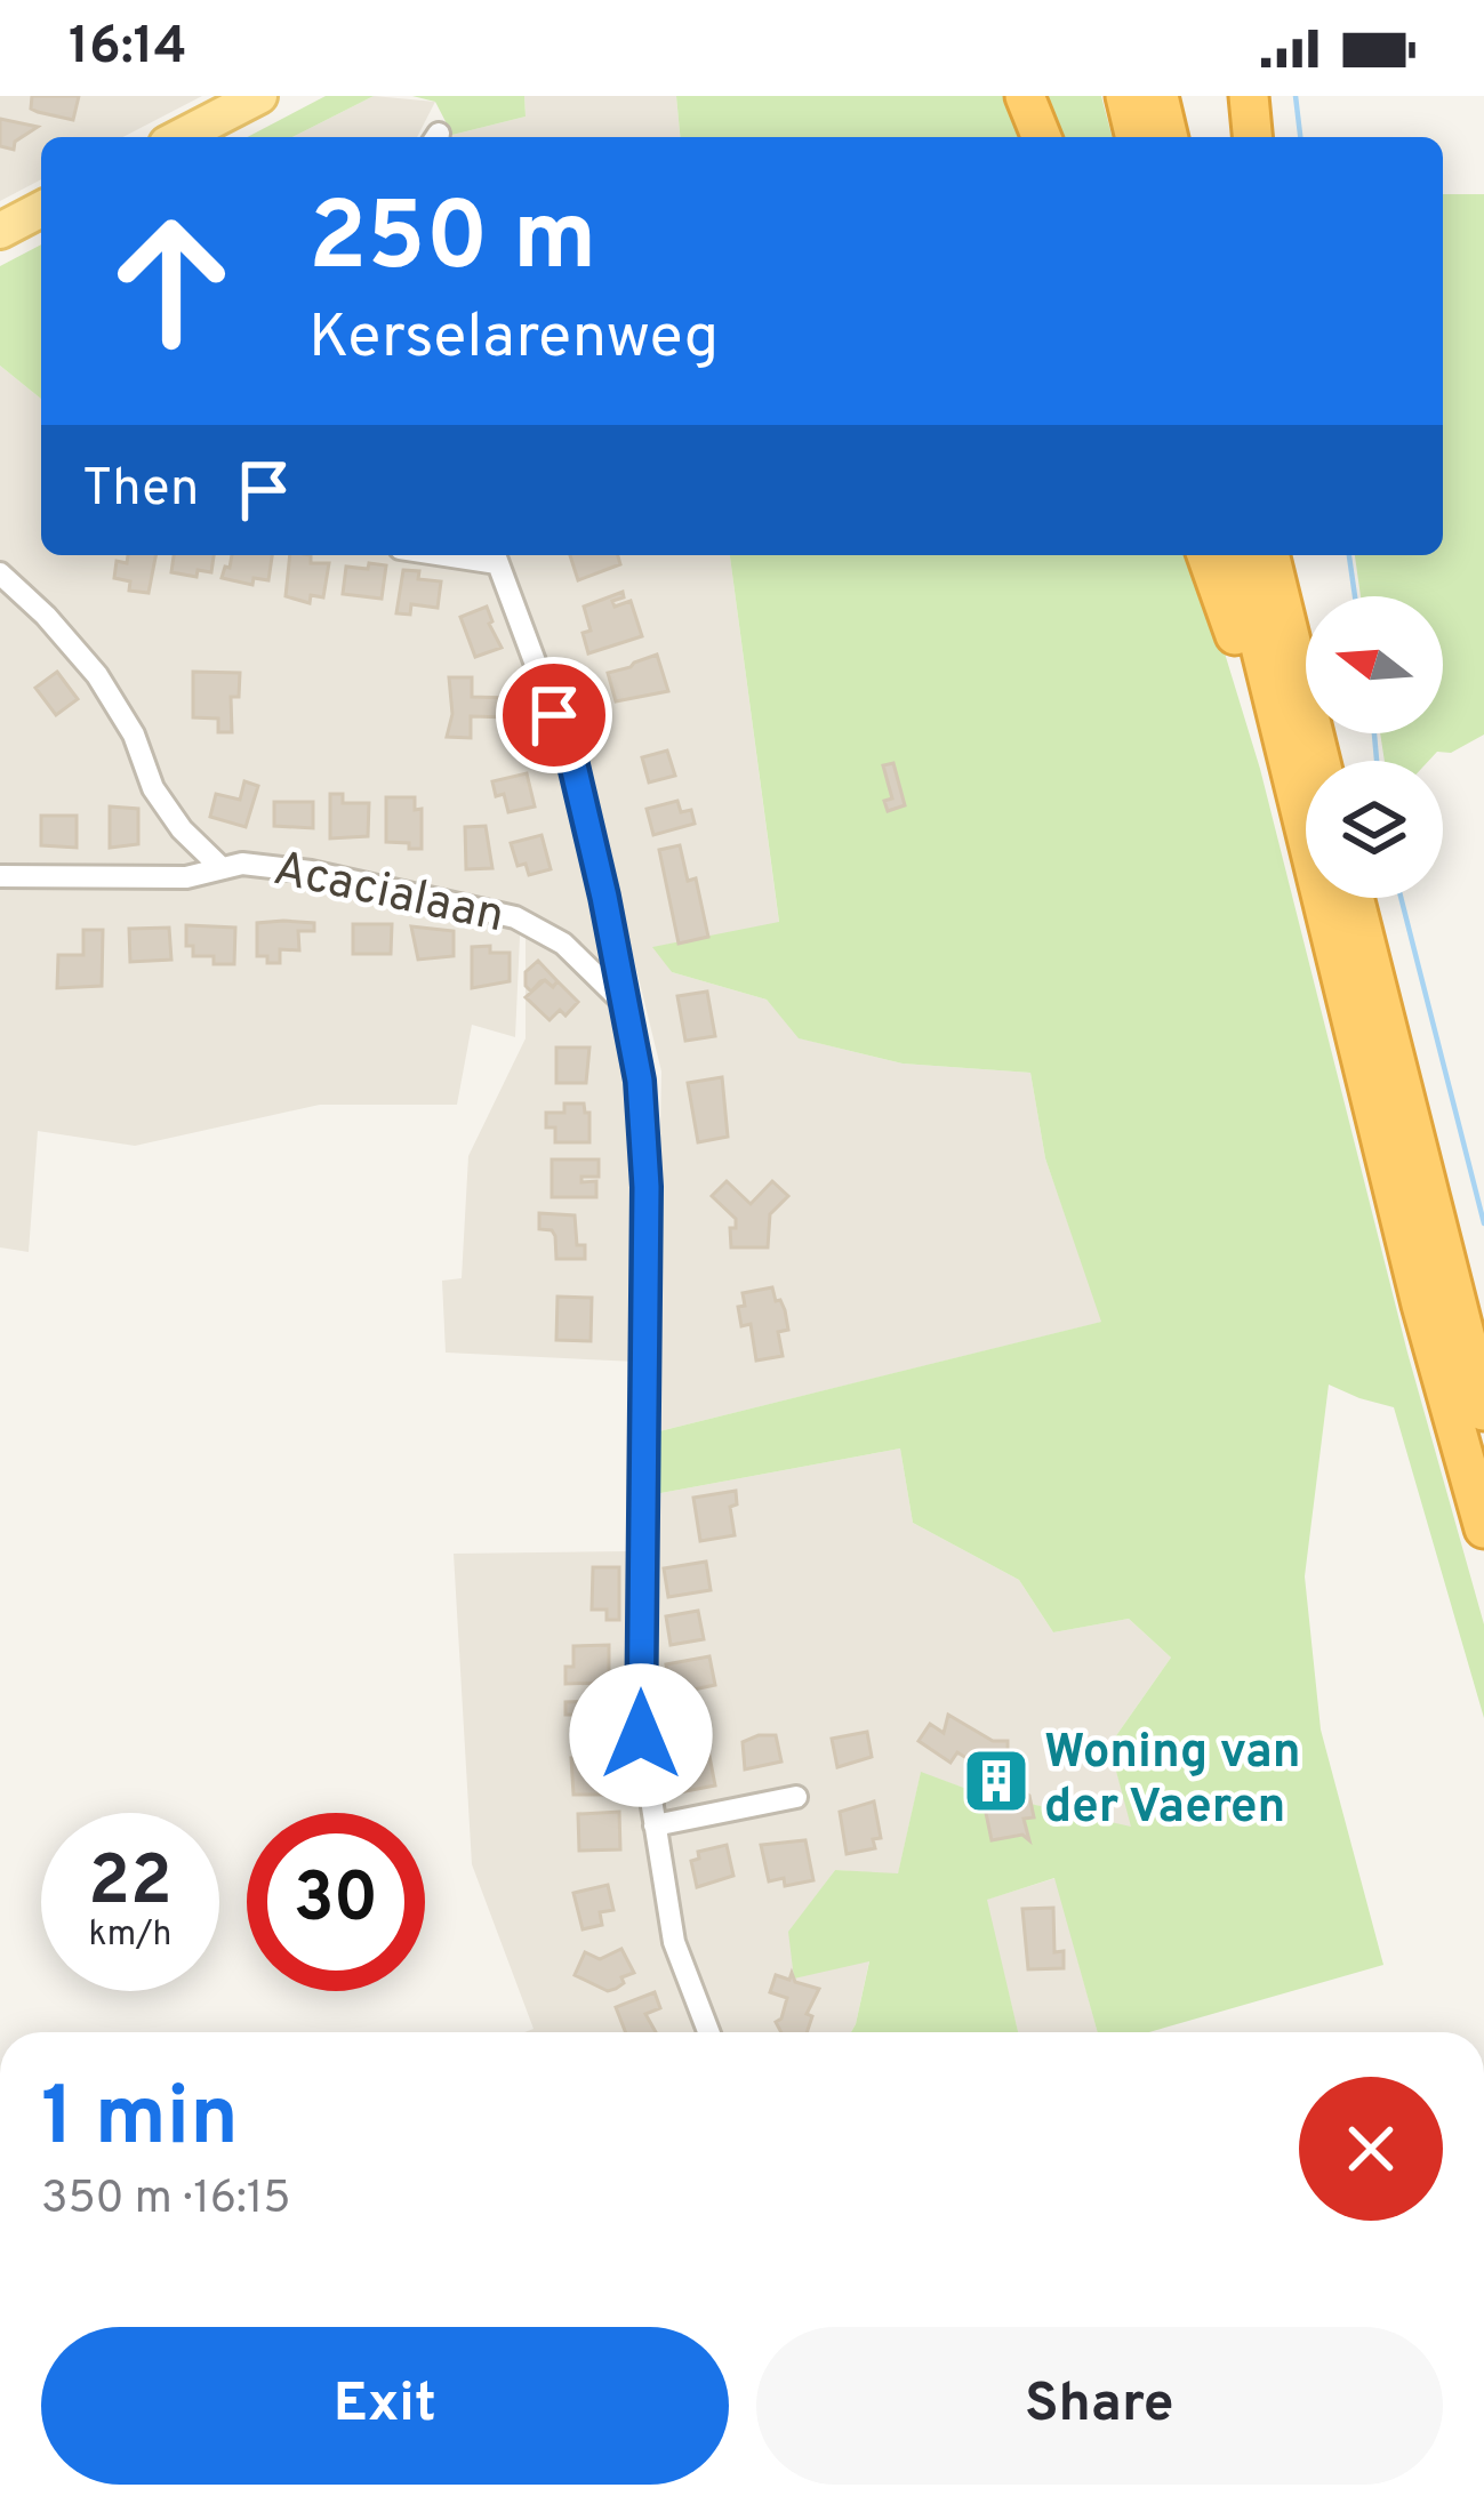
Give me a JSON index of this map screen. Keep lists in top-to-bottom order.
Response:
{
  "streets": {
    "street": ["Acacialaan"]
  },
  "places": {
    "building": ["Woning van der Vaeren"]
  },
  "north": "left",
  "page": {
    "status": "16:14",
    "turn": ["250 m", "Kerselarenweg"],
    "then": "Then",
    "speed": "22 km/h",
    "limit": "30",
    "heading": ["1 min", "350 m · 16:15"],
    "buttons": ["Exit", "Share"]
  }
}
